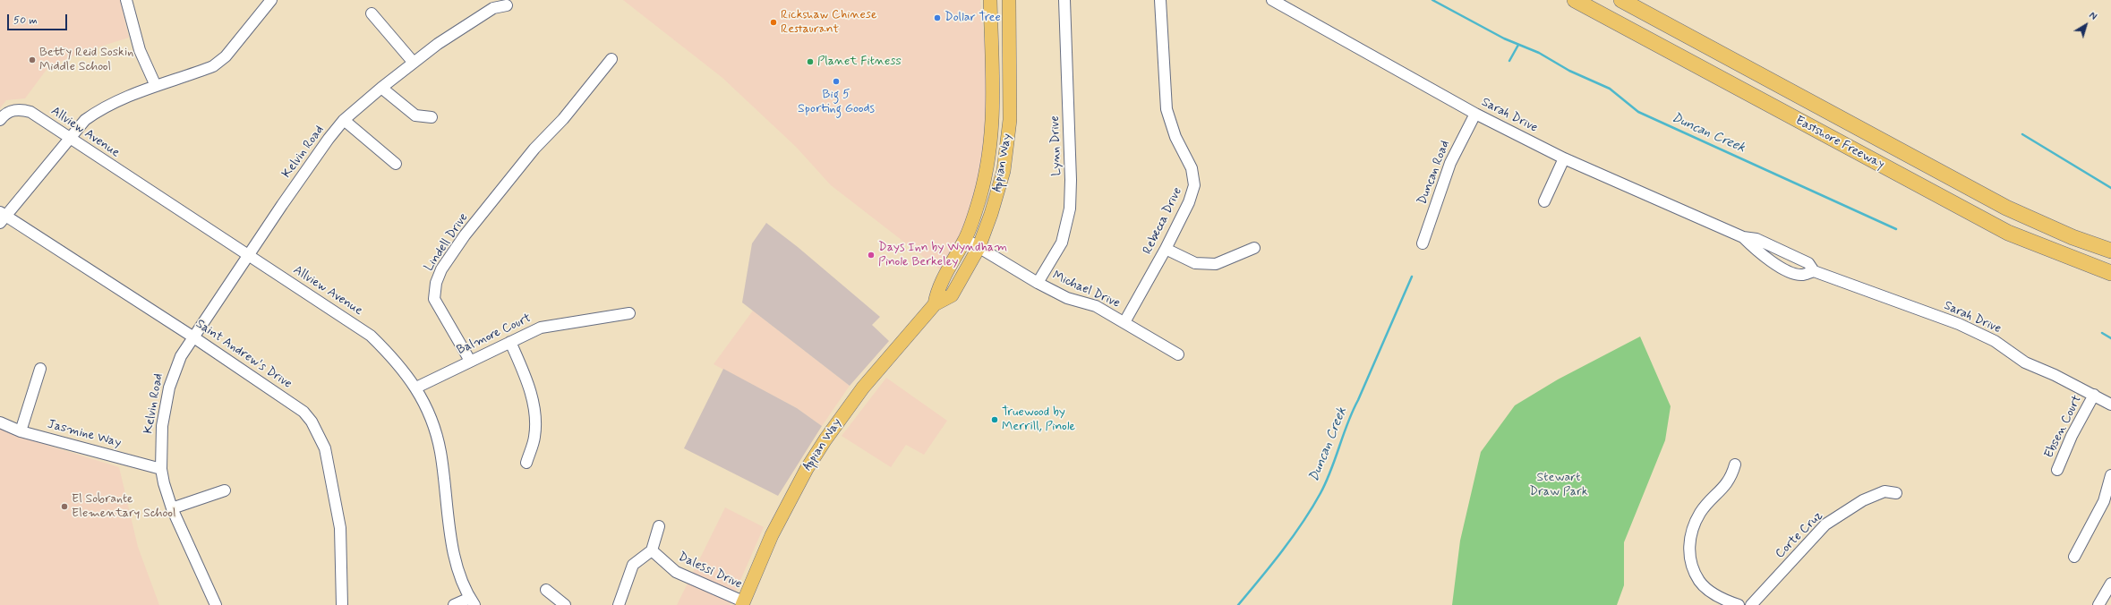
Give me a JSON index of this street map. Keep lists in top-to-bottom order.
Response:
{
  "streets": {
    "highway": ["Eastshore Freeway"],
    "main road": ["Appian Way"],
    "street": [
      "Sarah Drive",
      "Allview Avenue",
      "Lynn Drive",
      "Kelvin Road",
      "Duncan Road",
      "Rebecca Drive",
      "Lindell Drive",
      "Michael Drive",
      "Balmore Court",
      "Saint Andrew's Drive",
      "Ebsen Court",
      "Jasmine Way",
      "Corte Cruz",
      "Dalessi Drive"
    ]
  },
  "crossings": [
    ["Sarah Drive", "Duncan Road"],
    ["Sarah Drive", "Ebsen Court"],
    ["Allview Avenue", "Kelvin Road"],
    ["Allview Avenue", "Balmore Court"],
    ["Lynn Drive", "Michael Drive"],
    ["Kelvin Road", "Saint Andrew's Drive"],
    ["Kelvin Road", "Jasmine Way"],
    ["Appian Way", "Michael Drive"],
    ["Appian Way", "Dalessi Drive"],
    ["Rebecca Drive", "Michael Drive"],
    ["Lindell Drive", "Balmore Court"]
  ],
  "water": ["Duncan Creek"],
  "parks": ["Stewart Draw Park"],
  "places": [
    "Dollar Tree",
    "Rickshaw Chinese Restaurant",
    "Betty Reid Soskin Middle School",
    "Planet Fitness",
    "Big 5 Sporting Goods",
    "Days Inn by Wyndham Pinole Berkeley",
    "Truewood by Merrill, Pinole",
    "El Sobrante Elementary School"
  ],
  "scale_bar": "50 m",
  "north": "top right"
}
